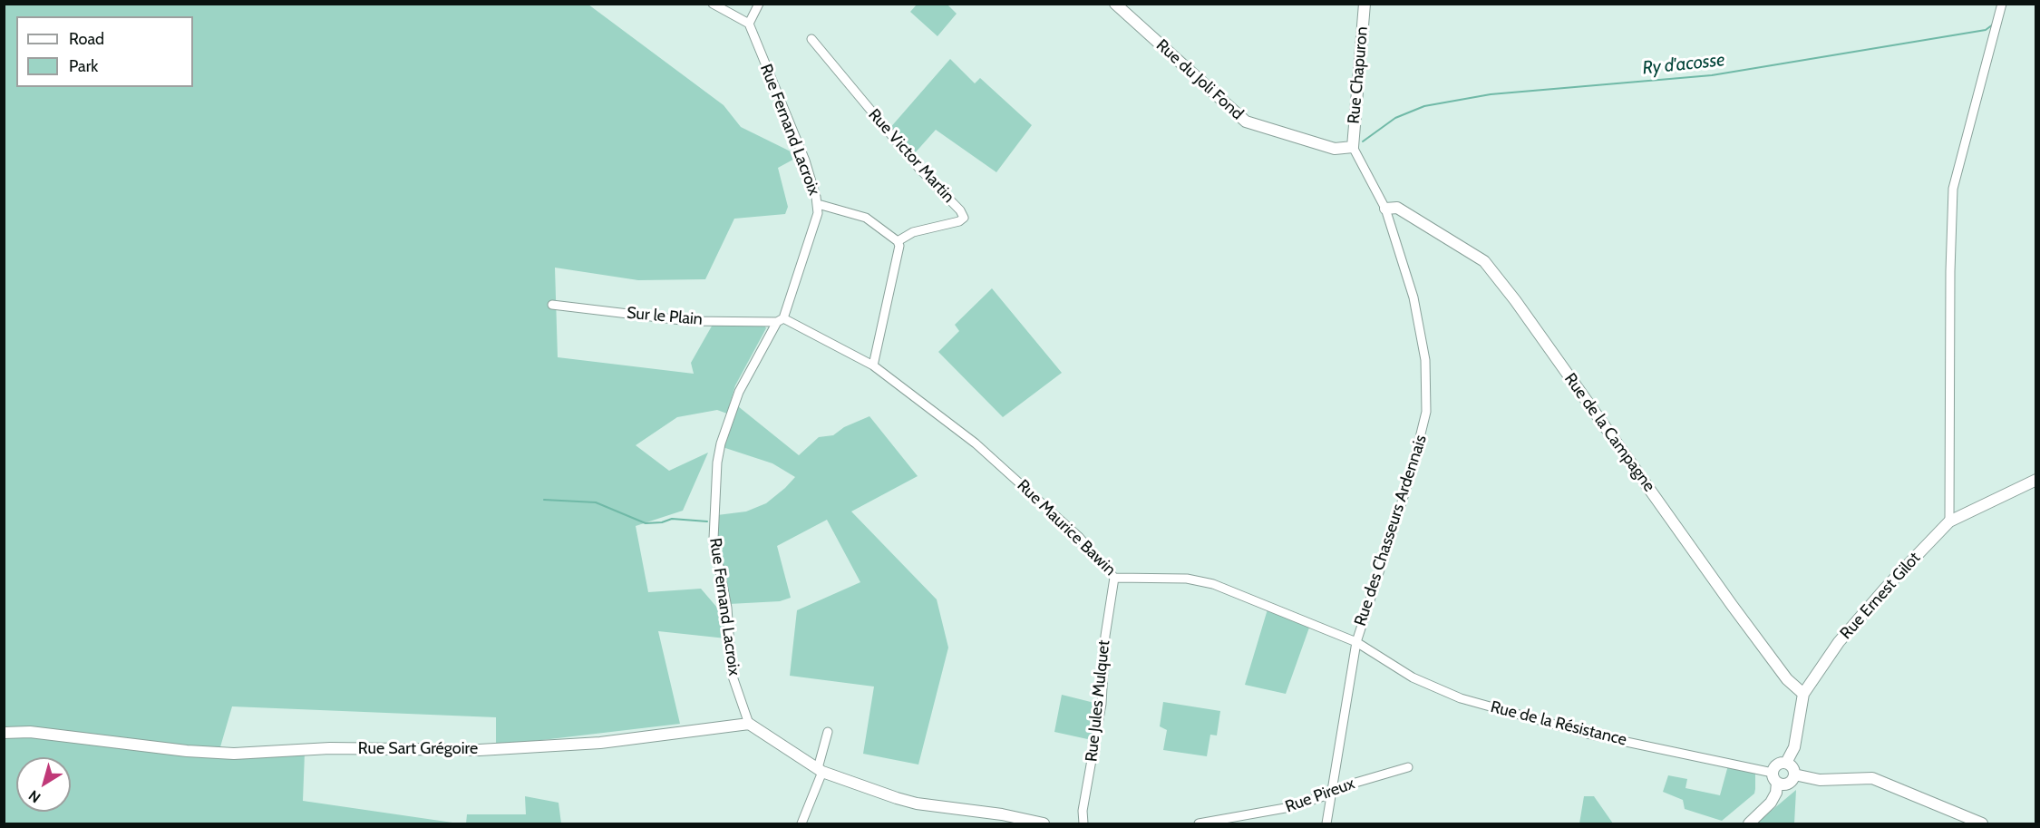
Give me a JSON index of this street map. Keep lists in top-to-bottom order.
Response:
{
  "streets": {
    "street": [
      "Rue Chapuron",
      "Rue du Joli Fond",
      "Rue Fernand Lacroix",
      "Rue Victor Martin",
      "Sur le Plain",
      "Rue de la Campagne",
      "Rue Maurice Bawin",
      "Rue des Chasseurs Ardennais",
      "Rue Ernest Gilot",
      "Rue Jules Mulquet",
      "Rue de la Résistance",
      "Rue Sart Grégoire",
      "Rue Pireux"
    ]
  },
  "crossings": [
    ["Rue Chapuron", "Rue du Joli Fond"],
    ["Rue Fernand Lacroix", "Sur le Plain"],
    ["Rue Fernand Lacroix", "Rue Maurice Bawin"],
    ["Rue Fernand Lacroix", "Rue Sart Grégoire"],
    ["Sur le Plain", "Rue Maurice Bawin"],
    ["Rue de la Campagne", "Rue des Chasseurs Ardennais"],
    ["Rue de la Campagne", "Rue Ernest Gilot"],
    ["Rue Maurice Bawin", "Rue des Chasseurs Ardennais"],
    ["Rue Maurice Bawin", "Rue Jules Mulquet"],
    ["Rue Maurice Bawin", "Rue de la Résistance"],
    ["Rue des Chasseurs Ardennais", "Rue de la Résistance"],
    ["Rue des Chasseurs Ardennais", "Rue Pireux"],
    ["Rue Ernest Gilot", "Rue de la Résistance"]
  ],
  "water": ["Ry d'acosse"],
  "legend": ["Road", "Park"],
  "north": "bottom left"
}
